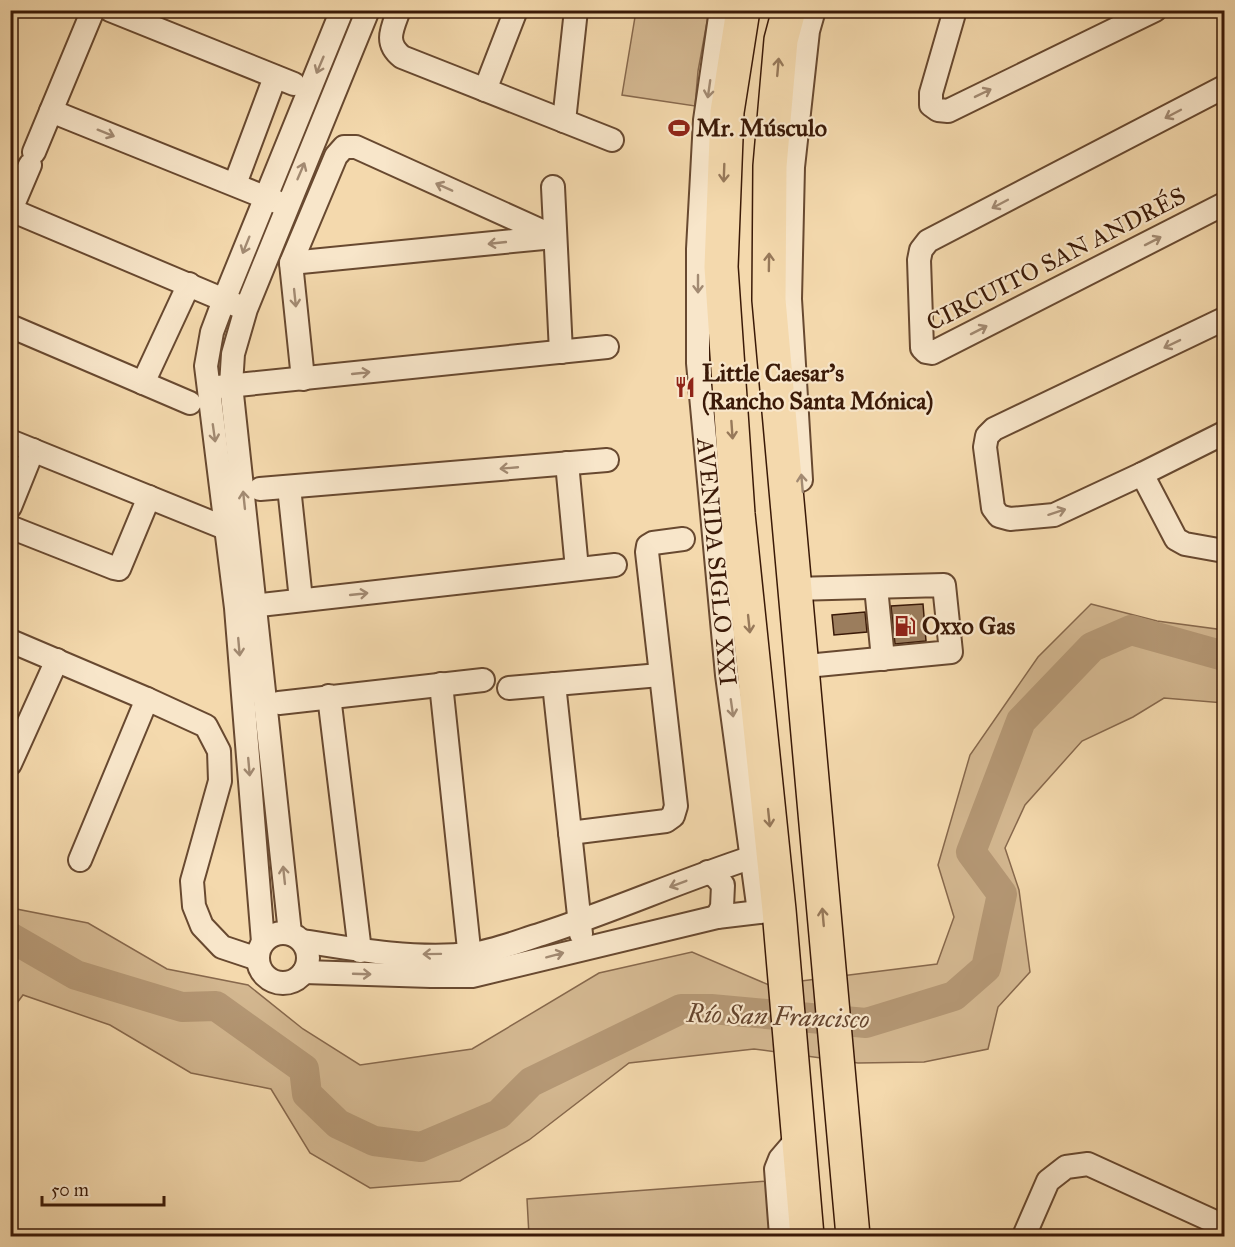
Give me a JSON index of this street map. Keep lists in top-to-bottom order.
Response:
{
  "streets": {
    "highway": ["AVENIDA SIGLO XXI"],
    "street": ["CIRCUITO SAN ANDRÉS"]
  },
  "water": ["Río San Francisco"],
  "places": {
    "sports": ["Mr. Músculo"],
    "restaurant": ["Little Caesar's (Rancho Santa Mónica)"],
    "fuel station": ["Oxxo Gas"]
  },
  "scale_bar": "50 m"
}
